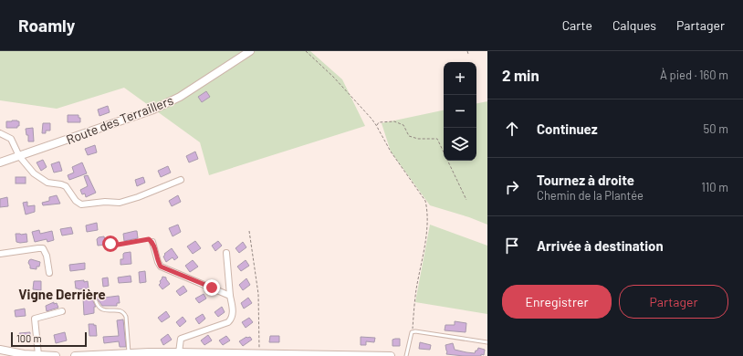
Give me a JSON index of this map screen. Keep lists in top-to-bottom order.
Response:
{
  "streets": {
    "street": ["Route des Terraillers"]
  },
  "districts": ["Vigne Derrière"],
  "scale_bar": "100 m",
  "page": {
    "header": "Roamly",
    "nav": ["Carte", "Calques", "Partager"],
    "heading": ["2 min", "À pied · 160 m"],
    "map_buttons": ["+", "−"],
    "list": [
      ["Continuez", "50 m"],
      ["Tournez à droite", "Chemin de la Plantée", "110 m"],
      "Arrivée à destination"
    ],
    "buttons": ["Enregistrer", "Partager"],
    "scale": "100 m"
  }
}
